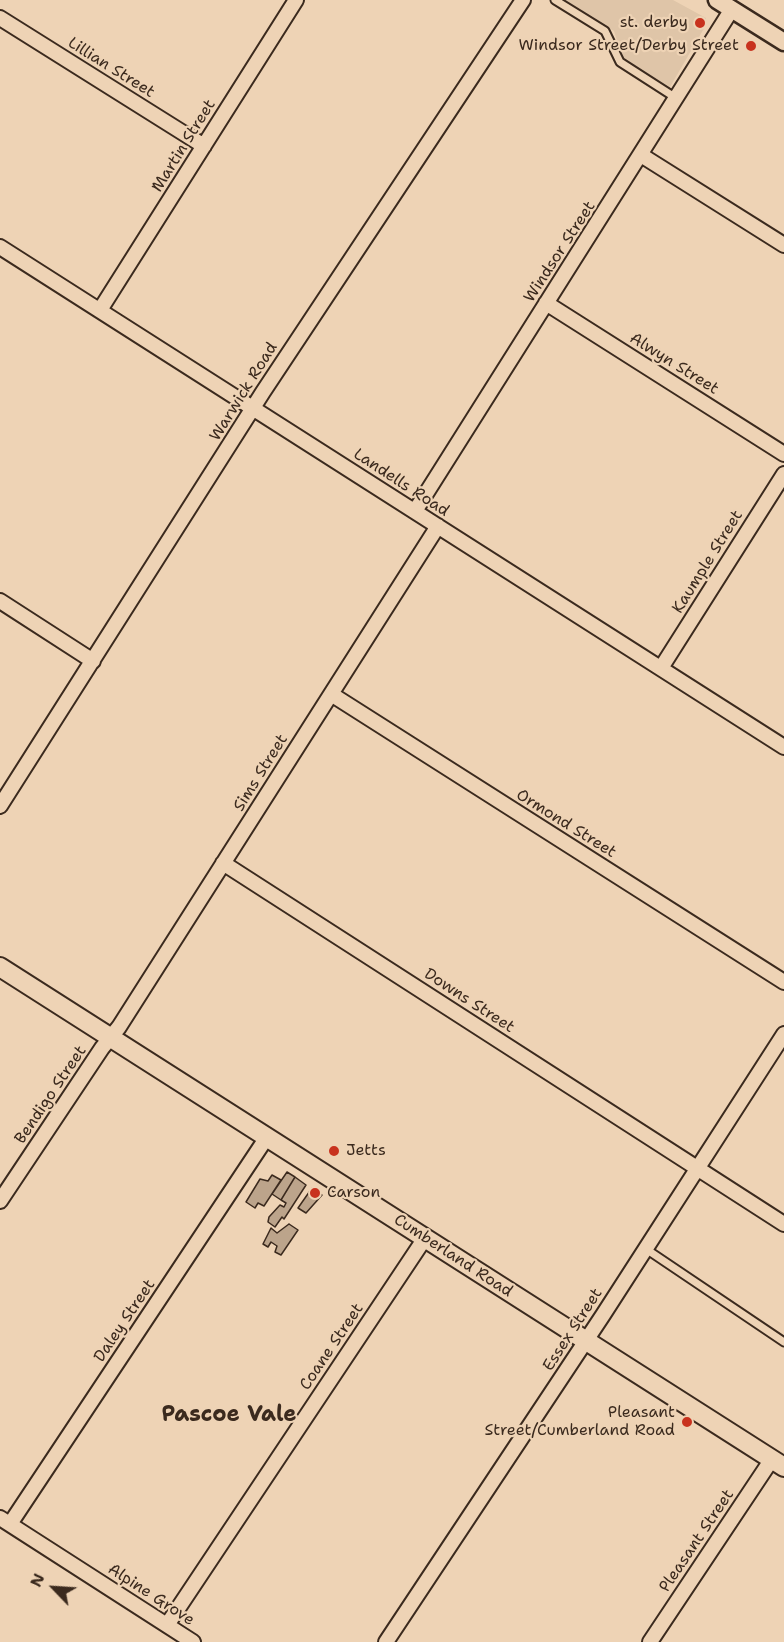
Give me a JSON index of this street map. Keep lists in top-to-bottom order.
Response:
{
  "streets": {
    "main road": ["Cumberland Road"],
    "street": [
      "Lillian Street",
      "Martin Street",
      "Windsor Street",
      "Alwyn Street",
      "Warwick Road",
      "Landells Road",
      "Kaumple Street",
      "Sims Street",
      "Ormond Street",
      "Downs Street",
      "Bendigo Street",
      "Daley Street",
      "Essex Street",
      "Coane Street",
      "Pleasant Street",
      "Alpine Grove"
    ]
  },
  "crossings": [
    ["Lillian Street", "Martin Street"],
    ["Martin Street", "Landells Road"],
    ["Windsor Street", "Alwyn Street"],
    ["Windsor Street", "Landells Road"],
    ["Warwick Road", "Landells Road"],
    ["Landells Road", "Kaumple Street"],
    ["Landells Road", "Sims Street"],
    ["Sims Street", "Ormond Street"],
    ["Sims Street", "Downs Street"],
    ["Sims Street", "Bendigo Street"],
    ["Sims Street", "Cumberland Road"],
    ["Downs Street", "Essex Street"],
    ["Bendigo Street", "Cumberland Road"],
    ["Cumberland Road", "Daley Street"],
    ["Cumberland Road", "Essex Street"],
    ["Cumberland Road", "Coane Street"],
    ["Cumberland Road", "Pleasant Street"],
    ["Daley Street", "Alpine Grove"],
    ["Coane Street", "Alpine Grove"]
  ],
  "districts": ["Pascoe Vale"],
  "places": [
    "st. derby",
    "Windsor Street/Derby Street",
    "Jetts",
    "Carson",
    "Pleasant Street/Cumberland Road"
  ],
  "north": "top left"
}
